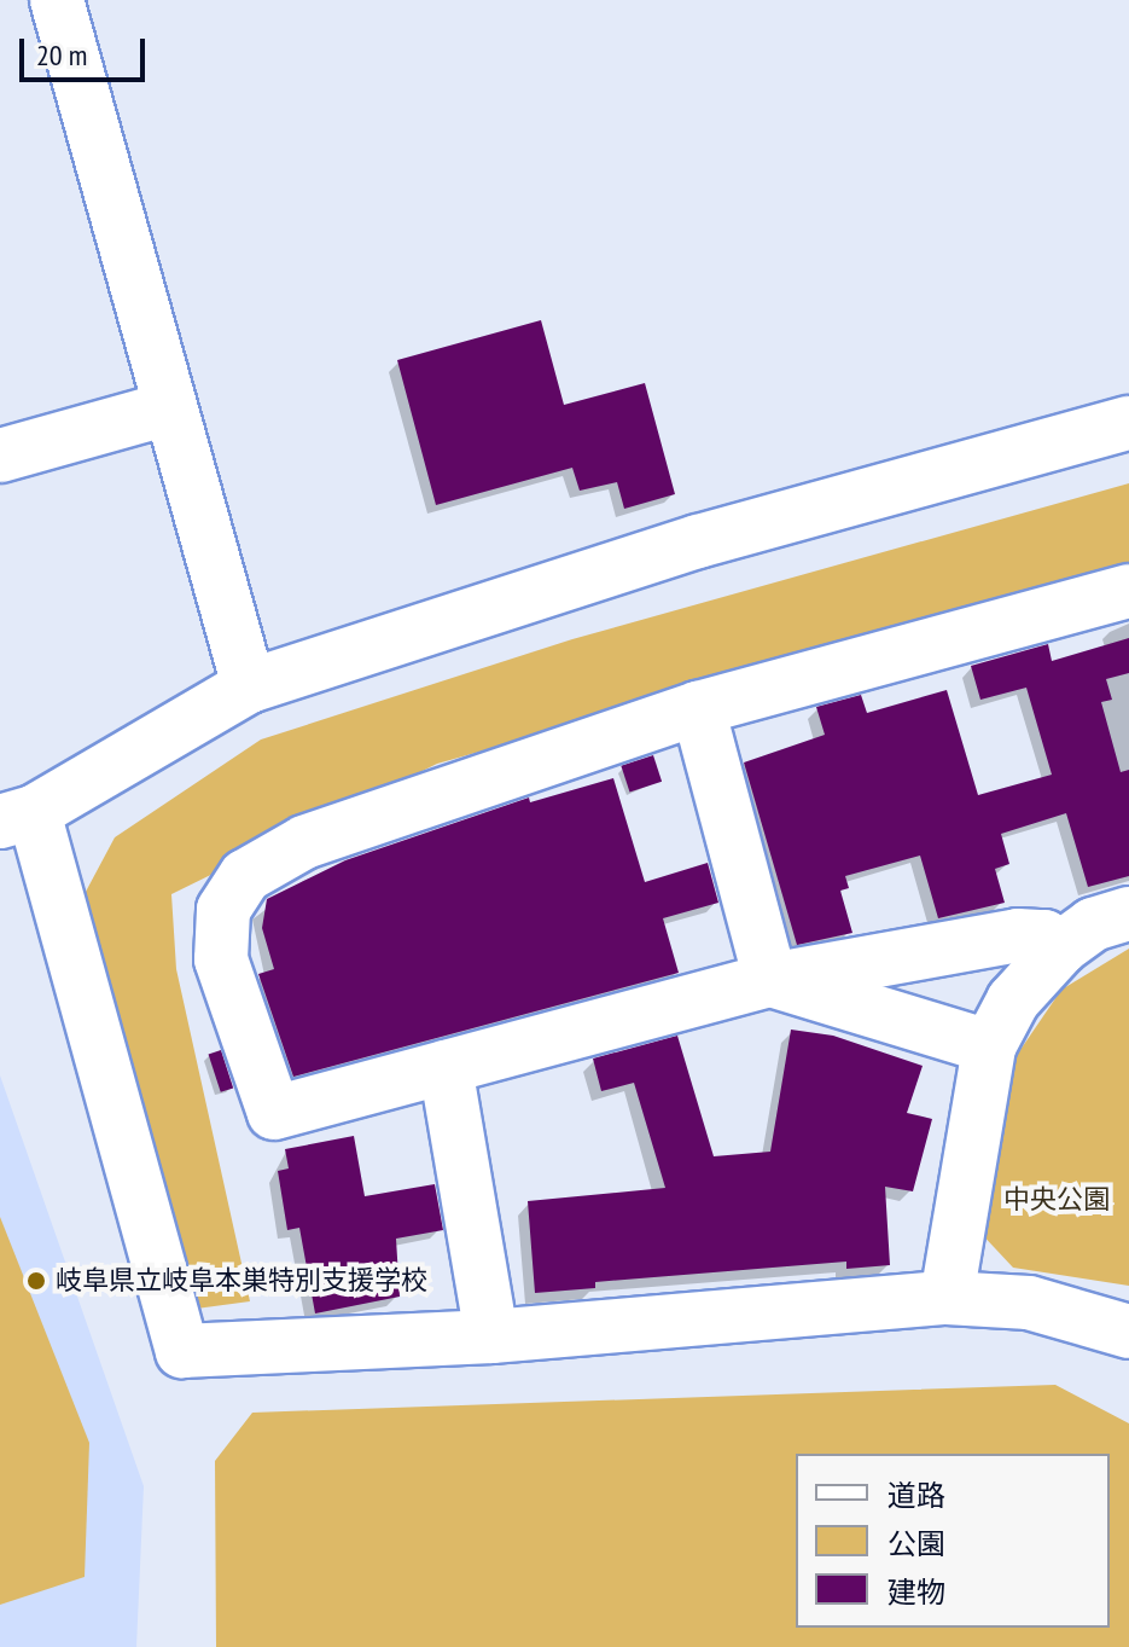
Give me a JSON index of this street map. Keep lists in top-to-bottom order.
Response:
{
  "parks": ["中央公園"],
  "places": ["岐阜県立岐阜本巣特別支援学校"],
  "legend": ["道路", "公園", "建物"],
  "scale_bar": "20 m"
}
